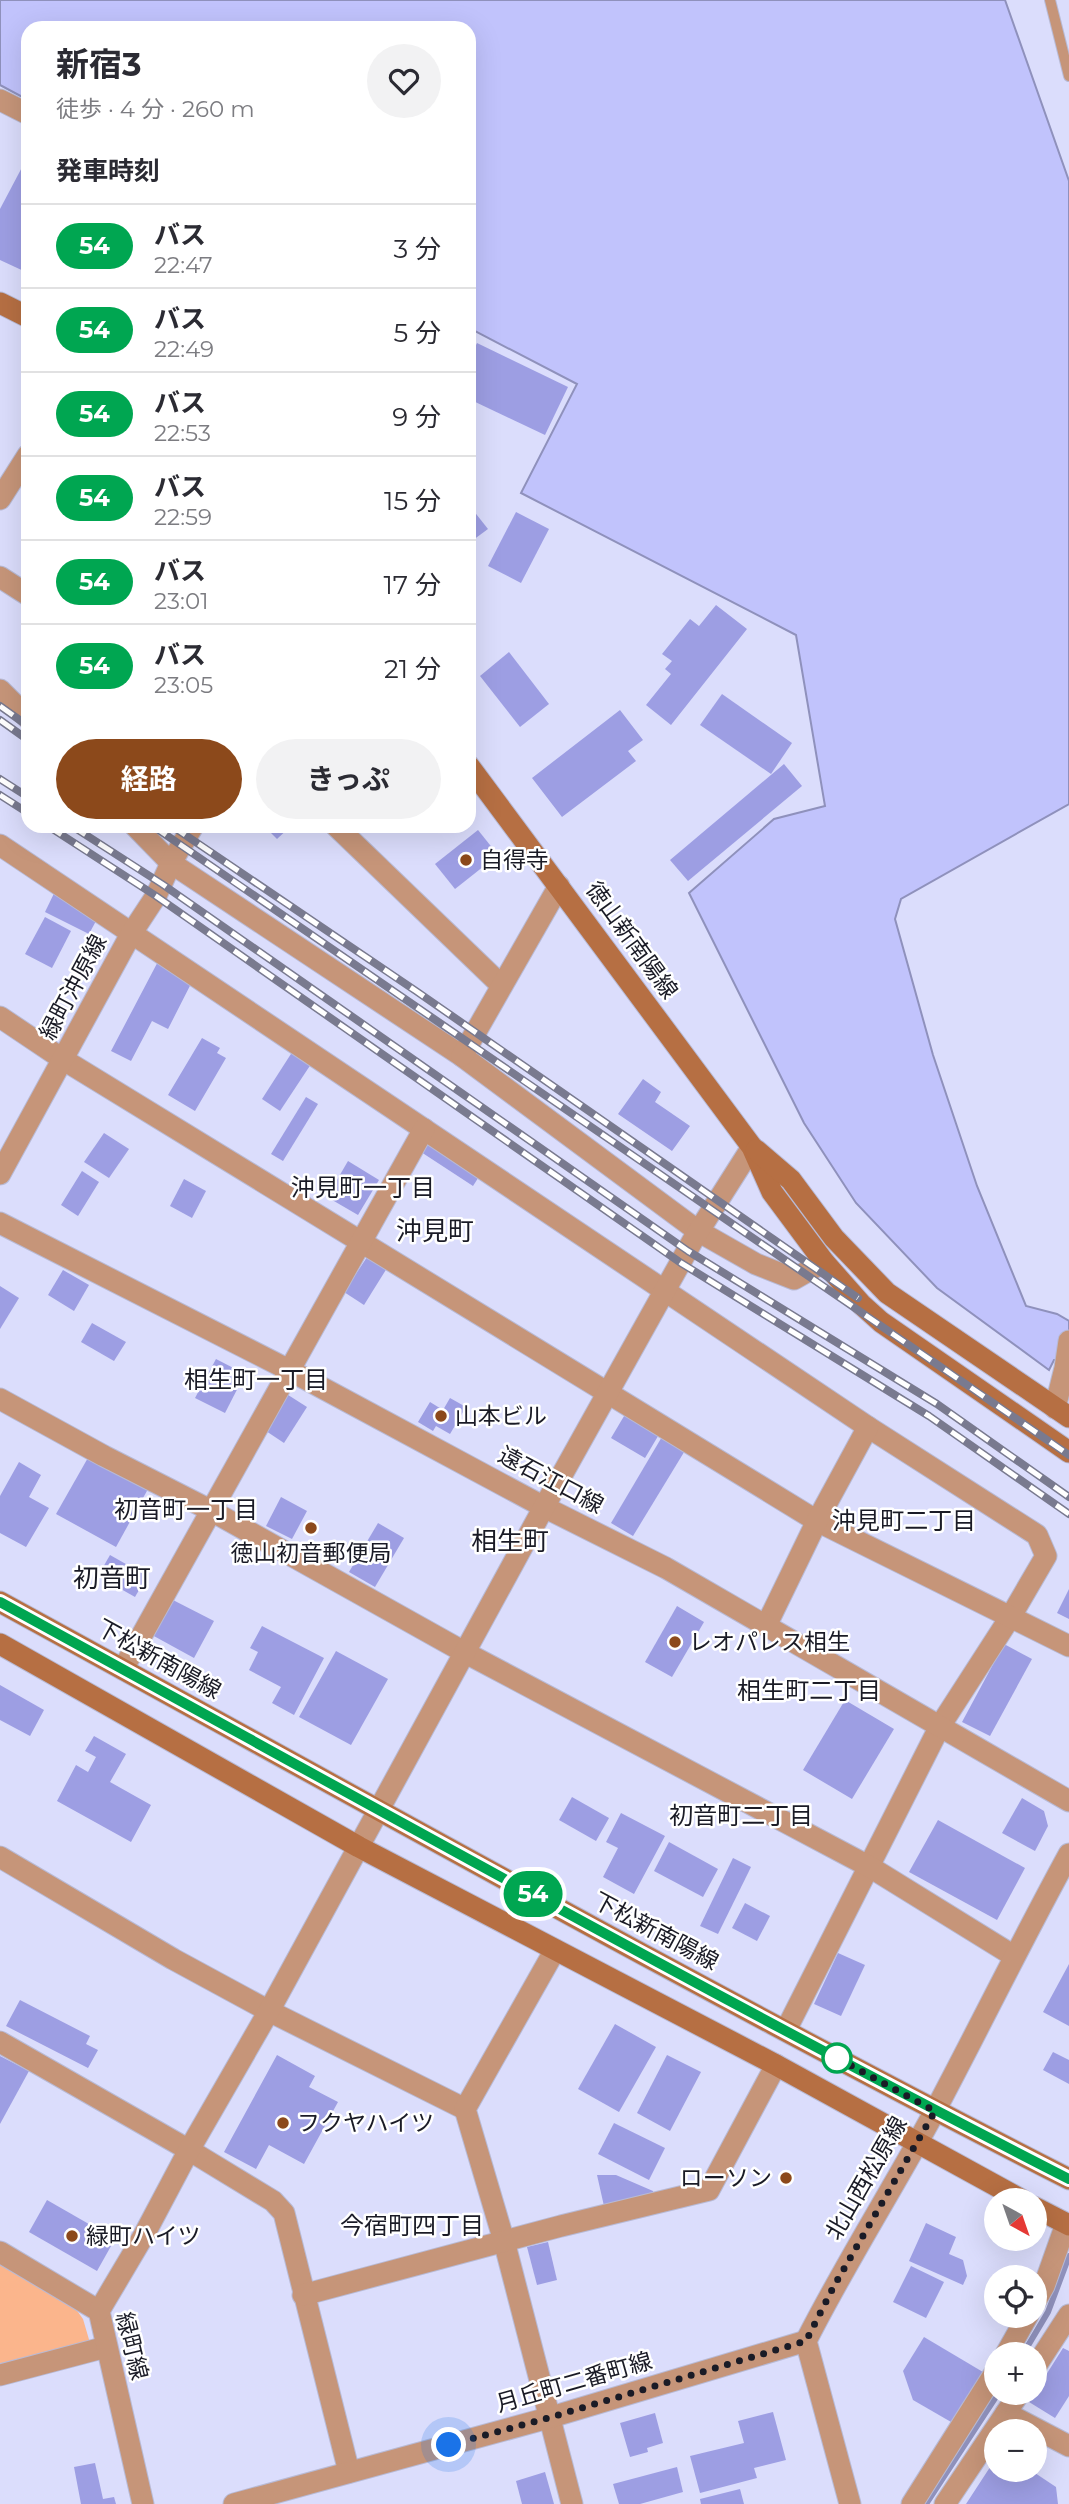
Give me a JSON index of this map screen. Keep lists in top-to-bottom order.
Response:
{
  "streets": {
    "main road": ["徳山新南陽線", "下松新南陽線"],
    "street": [
      "緑町沖原線",
      "遠石江口線",
      "北山西松原線",
      "緑町線",
      "月丘町二番町線"
    ]
  },
  "crossings": [
    ["下松新南陽線", "北山西松原線"],
    ["北山西松原線", "月丘町二番町線"]
  ],
  "districts": [
    "沖見町一丁目",
    "沖見町",
    "相生町一丁目",
    "初音町一丁目",
    "沖見町二丁目",
    "相生町",
    "初音町",
    "相生町二丁目",
    "初音町二丁目",
    "今宿町四丁目"
  ],
  "places": [
    "自得寺",
    "山本ビル",
    "徳山初音郵便局",
    "レオパレス相生",
    "フクヤハイツ",
    "ローソン",
    "緑町ハイツ"
  ],
  "lines": ["bus line 54"],
  "north": "bottom right",
  "page": {
    "on_map": "54",
    "heading": [
      ["新宿3", "徒歩 · 4 分 · 260 m"],
      "発車時刻"
    ],
    "list": [
      {
        "mark": "54",
        "name": "バス",
        "note": "22:47",
        "value": "3 分"
      },
      {
        "mark": "54",
        "name": "バス",
        "note": "22:49",
        "value": "5 分"
      },
      {
        "mark": "54",
        "name": "バス",
        "note": "22:53",
        "value": "9 分"
      },
      {
        "mark": "54",
        "name": "バス",
        "note": "22:59",
        "value": "15 分"
      },
      {
        "mark": "54",
        "name": "バス",
        "note": "23:01",
        "value": "17 分"
      },
      {
        "mark": "54",
        "name": "バス",
        "note": "23:05",
        "value": "21 分"
      }
    ],
    "buttons": ["経路", "きっぷ"],
    "map_buttons": ["+", "−"]
  }
}
